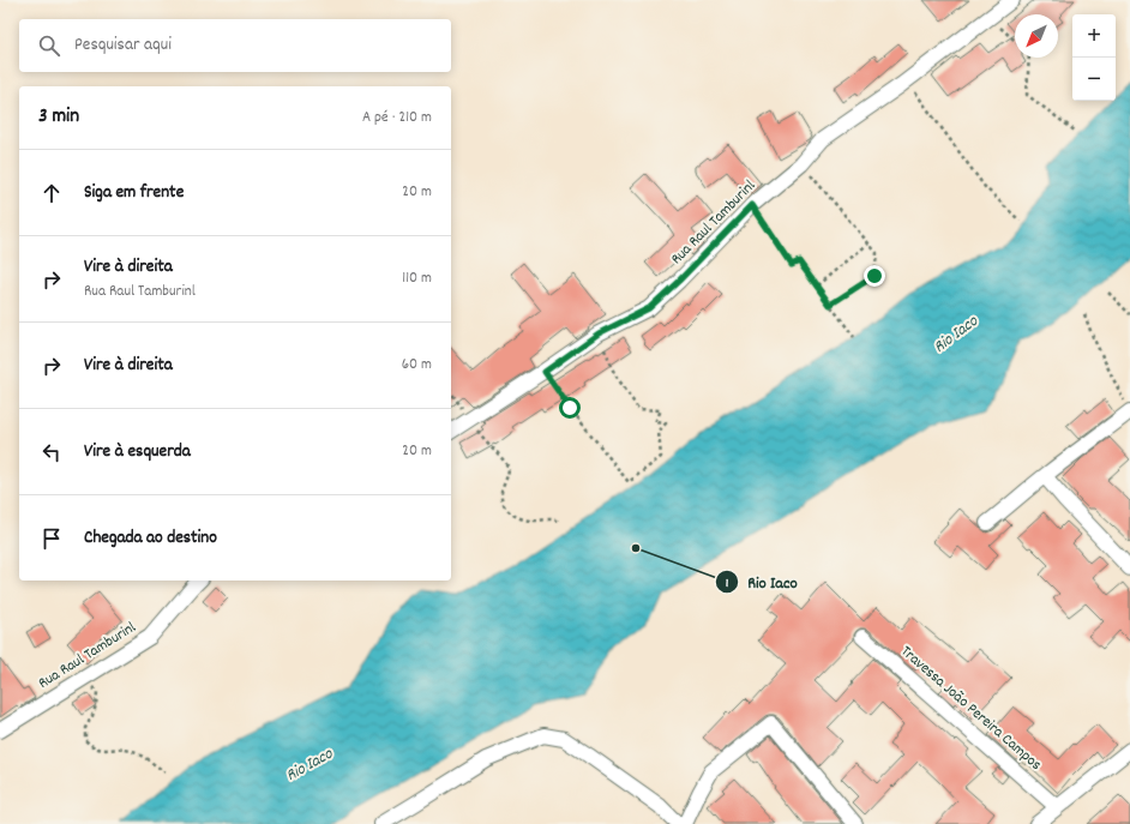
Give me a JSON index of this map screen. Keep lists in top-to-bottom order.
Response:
{
  "streets": {
    "street": ["Rua Raul Tamburinl", "Travessa João Pereira Campos"]
  },
  "water": ["Rio Iaco"],
  "places": ["Rio Iaco"],
  "north": "bottom left",
  "page": {
    "map_buttons": ["+", "−"],
    "search": "Pesquisar aqui",
    "heading": ["3 min", "A pé · 210 m"],
    "list": [
      ["Siga em frente", "20 m"],
      ["Vire à direita", "Rua Raul Tamburinl", "110 m"],
      ["Vire à direita", "60 m"],
      ["Vire à esquerda", "20 m"],
      "Chegada ao destino"
    ]
  }
}
